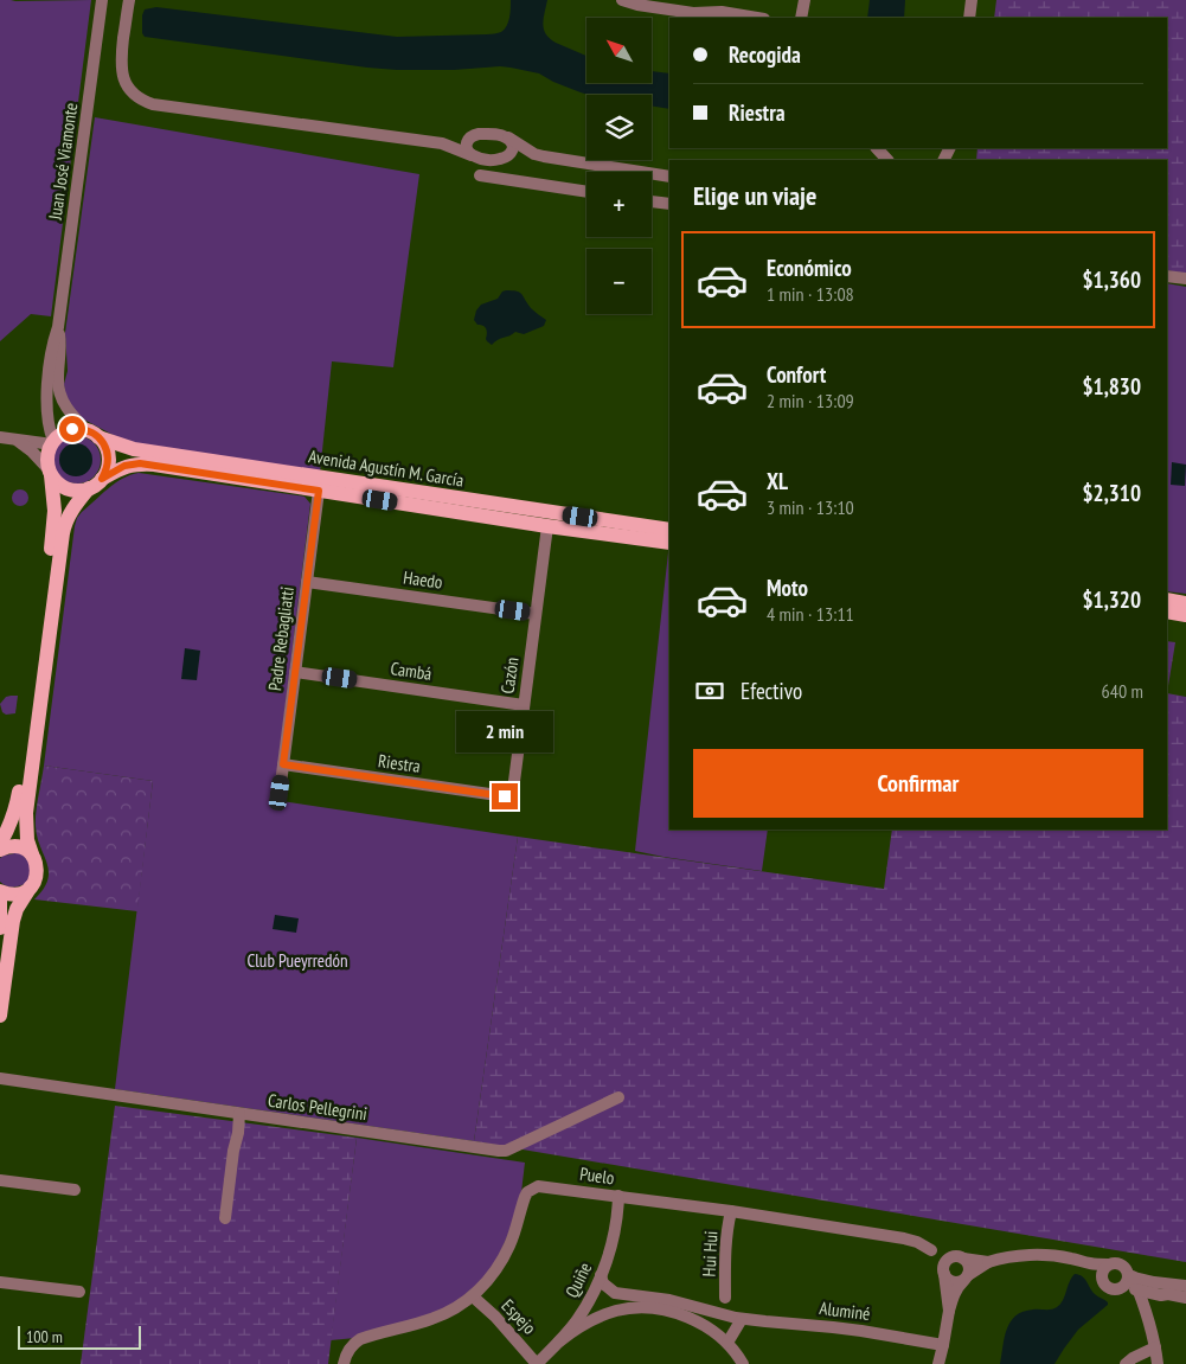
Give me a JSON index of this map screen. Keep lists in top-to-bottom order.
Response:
{
  "streets": {
    "main road": ["Avenida Agustín M. García"],
    "street": [
      "Juan José Viamonte",
      "Haedo",
      "Padre Rebagliatti",
      "Cambá",
      "Cazón",
      "Riestra",
      "Carlos Pellegrini",
      "Puelo",
      "Hui Hui",
      "Quiñe",
      "Aluminé",
      "Espejo"
    ]
  },
  "crossings": [
    ["Juan José Viamonte", "Avenida Agustín M. García"],
    ["Avenida Agustín M. García", "Padre Rebagliatti"],
    ["Avenida Agustín M. García", "Cazón"],
    ["Haedo", "Padre Rebagliatti"],
    ["Haedo", "Cazón"],
    ["Padre Rebagliatti", "Cambá"],
    ["Padre Rebagliatti", "Riestra"],
    ["Cambá", "Cazón"],
    ["Cazón", "Riestra"],
    ["Puelo", "Hui Hui"],
    ["Puelo", "Quiñe"],
    ["Puelo", "Espejo"],
    ["Quiñe", "Aluminé"],
    ["Quiñe", "Espejo"]
  ],
  "parks": ["Club Pueyrredón"],
  "scale_bar": "100 m",
  "north": "top left",
  "page": {
    "map_buttons": ["+", "−"],
    "banner": ["Recogida", "Riestra"],
    "heading": "Elige un viaje",
    "list": [
      {
        "name": "Económico",
        "note": "1 min · 13:08",
        "value": "$1,360"
      },
      {
        "name": "Confort",
        "note": "2 min · 13:09",
        "value": "$1,830"
      },
      {
        "name": "XL",
        "note": "3 min · 13:10",
        "value": "$2,310"
      },
      {
        "name": "Moto",
        "note": "4 min · 13:11",
        "value": "$1,320"
      }
    ],
    "pay": ["Efectivo", "640 m"],
    "bubble": "2 min",
    "buttons": "Confirmar",
    "scale": "100 m"
  }
}
